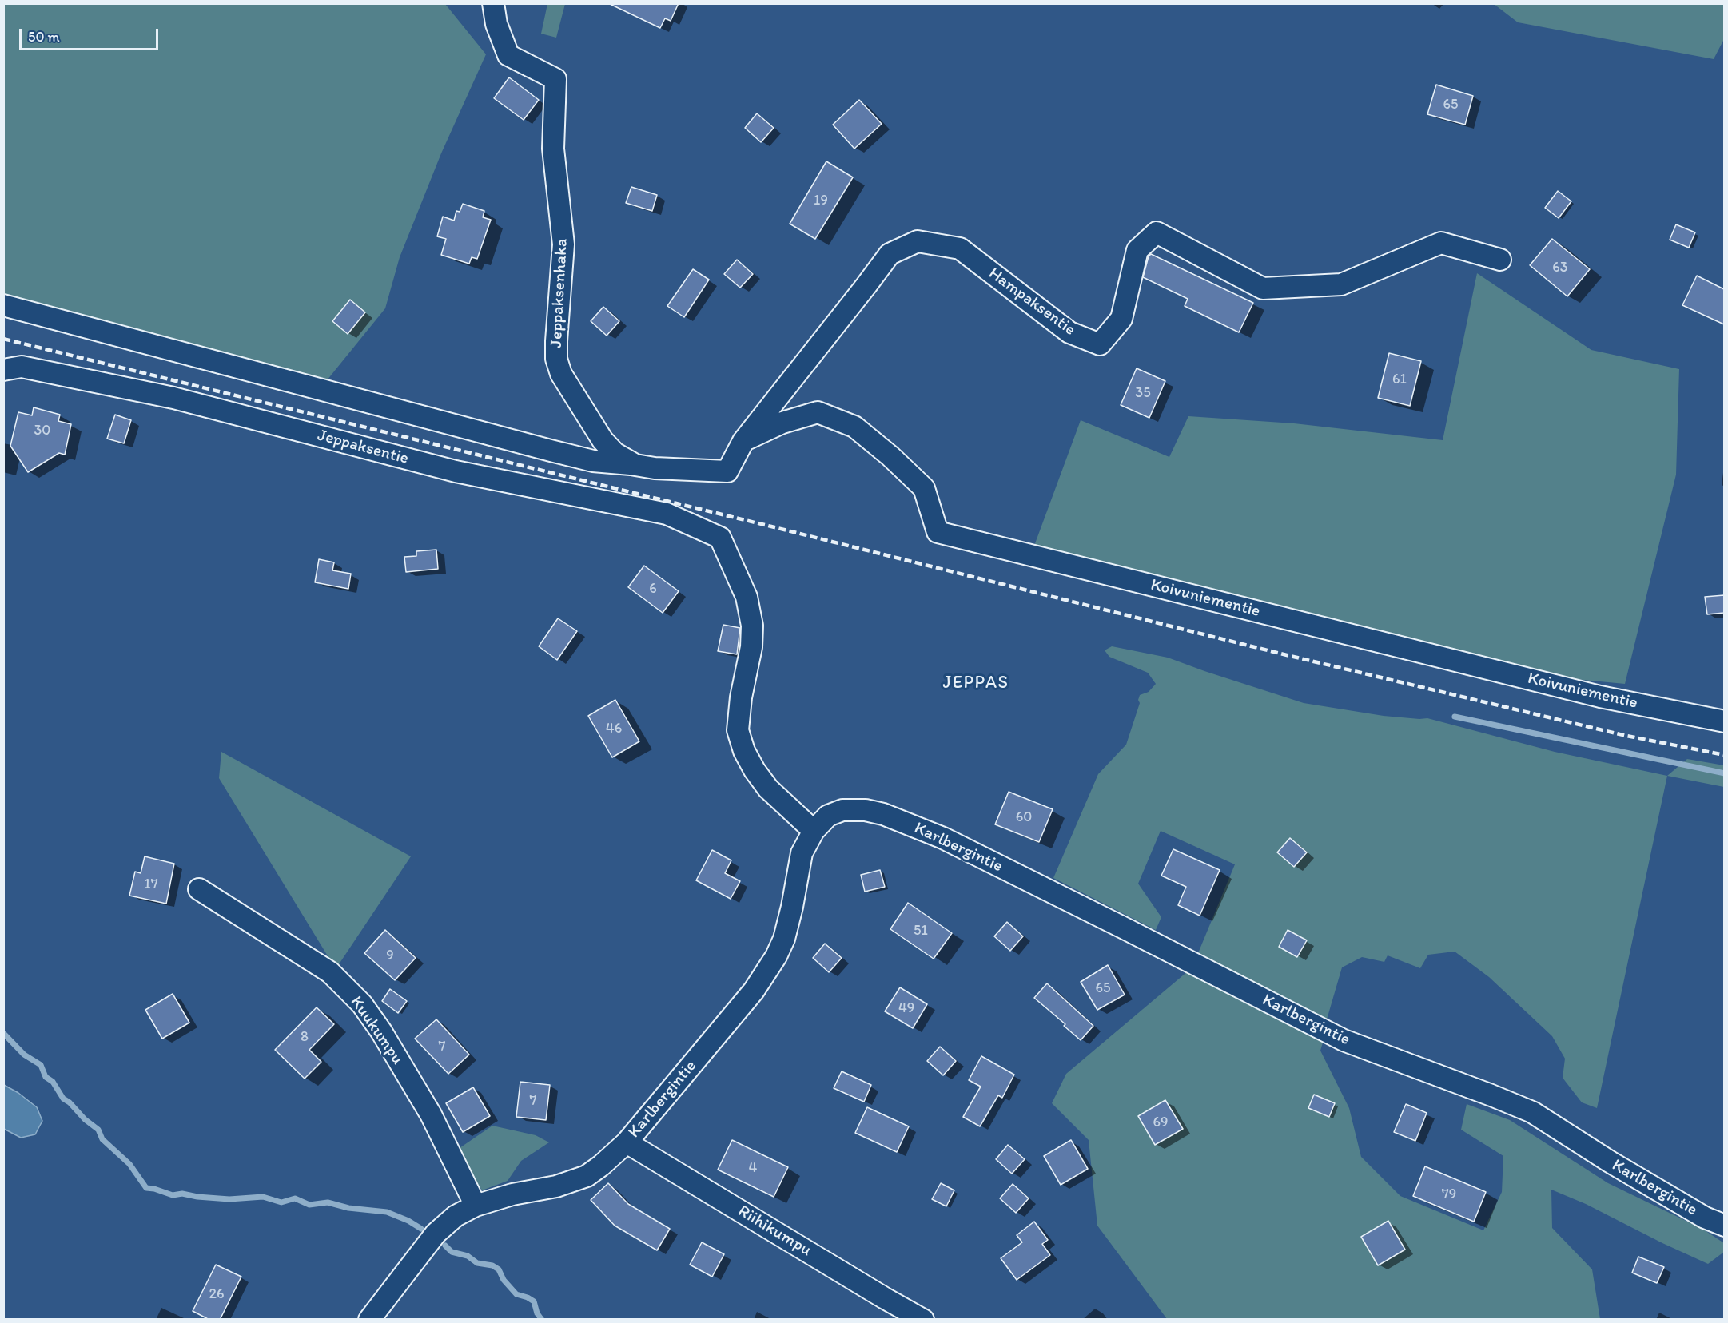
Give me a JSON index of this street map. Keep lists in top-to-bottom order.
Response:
{
  "streets": {
    "street": [
      "Jeppaksenhaka",
      "Hampaksentie",
      "Jeppaksentie",
      "Koivuniementie",
      "Karlbergintie",
      "Kuukumpu",
      "Riihikumpu"
    ]
  },
  "crossings": [
    ["Jeppaksenhaka", "Hampaksentie"],
    ["Hampaksentie", "Koivuniementie"],
    ["Jeppaksentie", "Karlbergintie"],
    ["Karlbergintie", "Kuukumpu"],
    ["Karlbergintie", "Riihikumpu"]
  ],
  "districts": ["JEPPAS"],
  "house_numbers": [
    "65",
    "19",
    "63",
    "61",
    "35",
    "30",
    "6",
    "46",
    "60",
    "17",
    "51",
    "9",
    "65",
    "49",
    "8",
    "7",
    "7",
    "69",
    "4",
    "79",
    "26"
  ],
  "scale_bar": "50 m"
}
